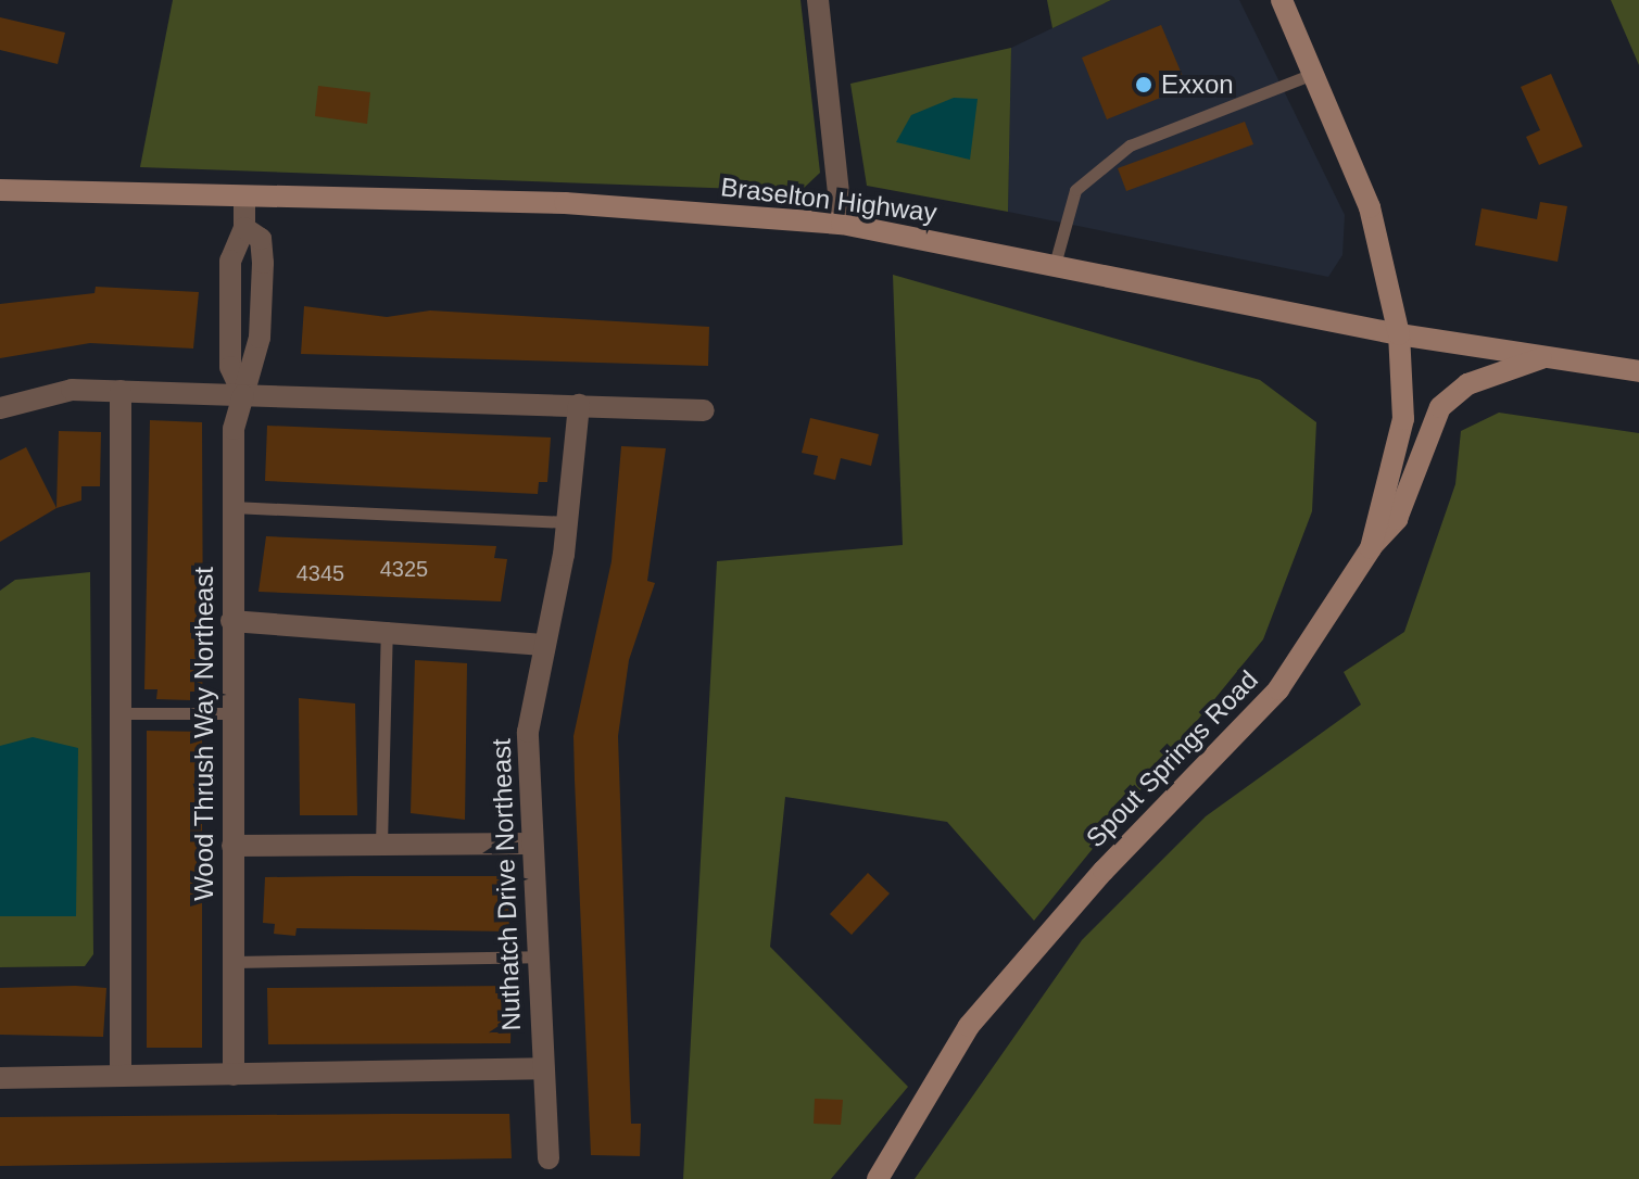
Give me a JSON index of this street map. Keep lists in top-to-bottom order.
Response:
{
  "streets": {
    "main road": ["Braselton Highway", "Spout Springs Road"],
    "street": ["Wood Thrush Way Northeast", "Nuthatch Drive Northeast"]
  },
  "crossings": [
    ["Braselton Highway", "Spout Springs Road"]
  ],
  "places": ["Exxon"],
  "house_numbers": ["4325", "4345"]
}
